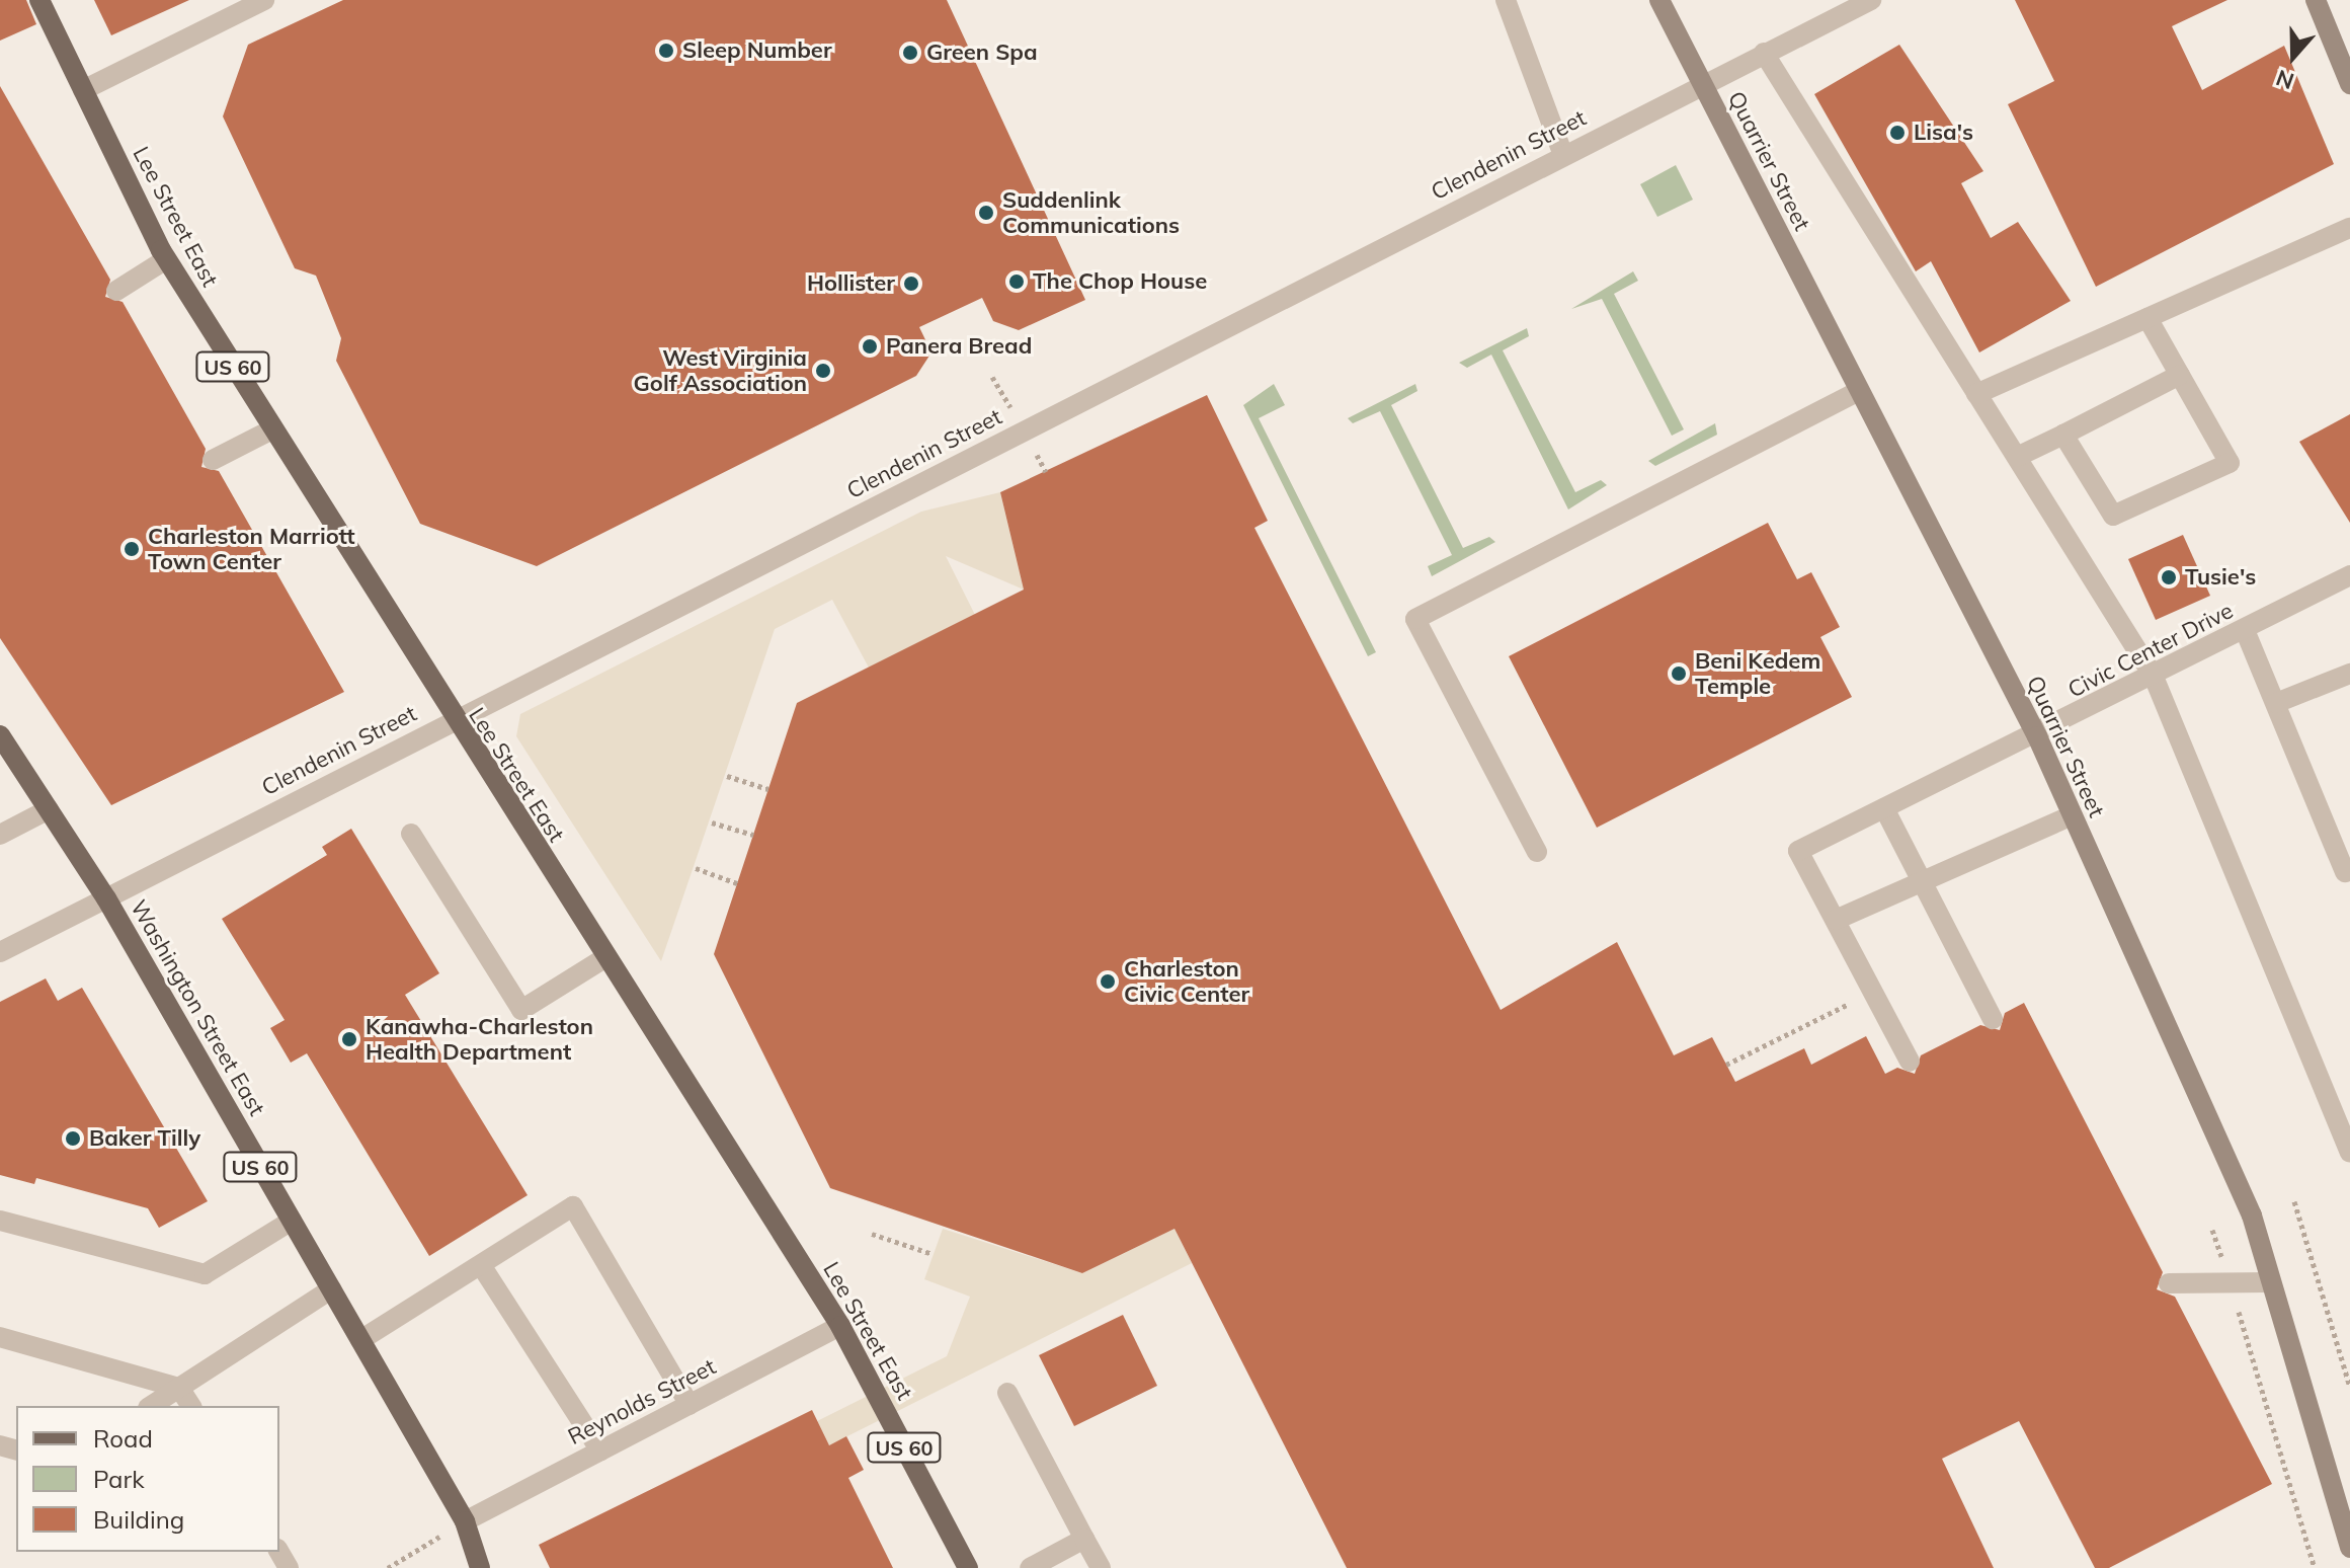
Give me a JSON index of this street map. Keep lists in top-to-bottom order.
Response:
{
  "streets": {
    "main road": [
      "Quarrier Street",
      "Lee Street East",
      "US 60",
      "Washington Street East"
    ],
    "street": ["Clendenin Street", "Civic Center Drive", "Reynolds Street"]
  },
  "crossings": [
    ["Clendenin Street", "Quarrier Street"],
    ["Clendenin Street", "Lee Street East"],
    ["Clendenin Street", "Washington Street East"],
    ["Quarrier Street", "Civic Center Drive"],
    ["Lee Street East", "Reynolds Street"],
    ["Washington Street East", "Reynolds Street"]
  ],
  "places": [
    "Sleep Number",
    "Green Spa",
    "Lisa's",
    "Suddenlink Communications",
    "The Chop House",
    "Hollister",
    "Panera Bread",
    "West Virginia Golf Association",
    "Charleston Marriott Town Center",
    "Tusie's",
    "Beni Kedem Temple",
    "Charleston Civic Center",
    "Kanawha-Charleston Health Department",
    "Baker Tilly"
  ],
  "legend": ["Road", "Park", "Building"],
  "north": "bottom"
}
